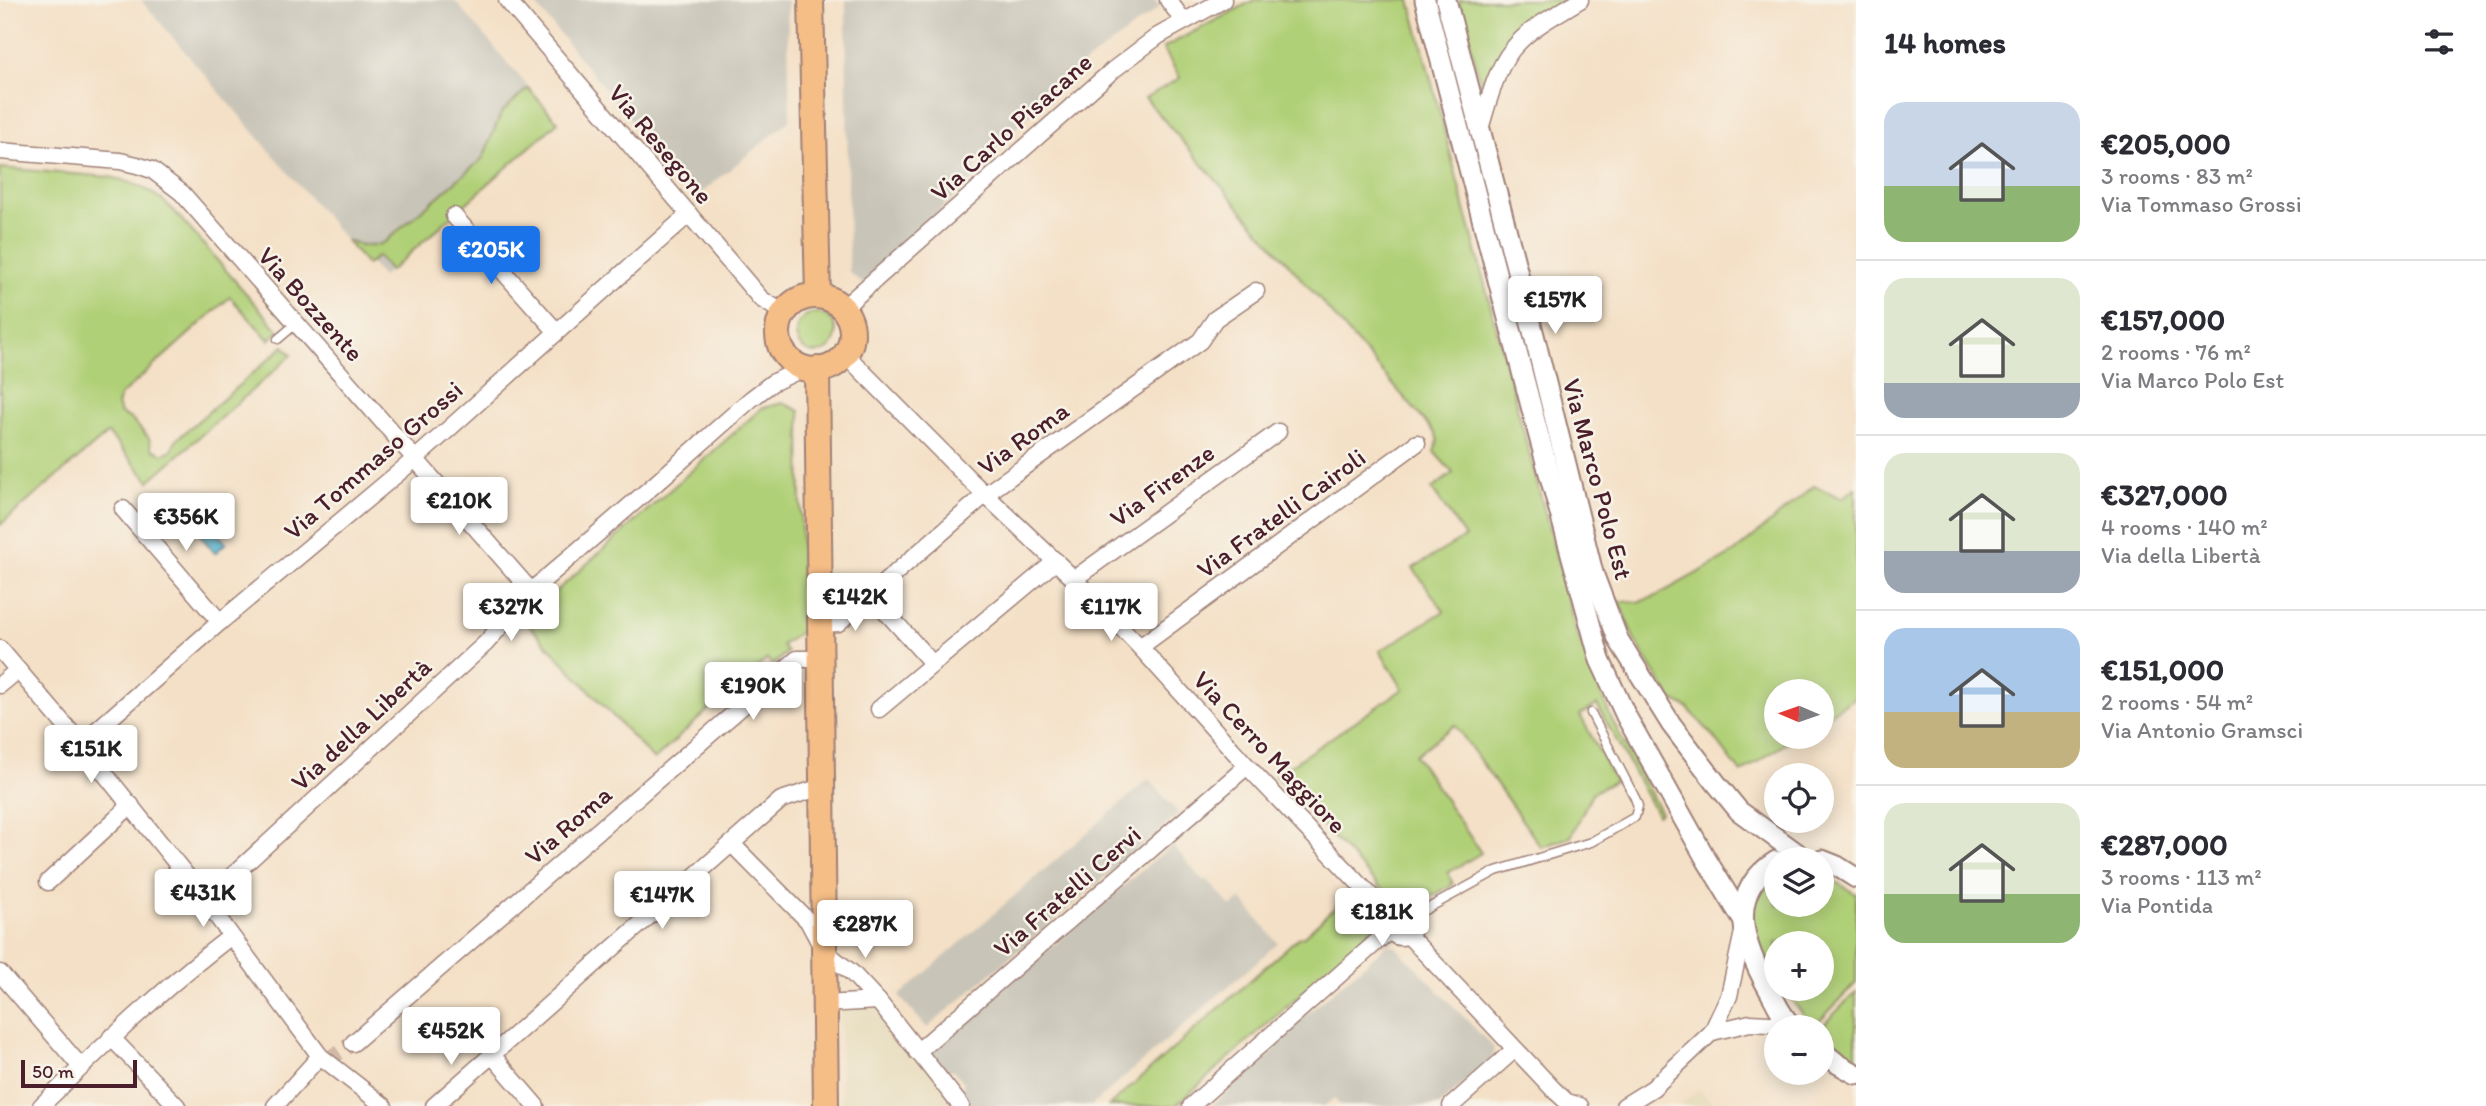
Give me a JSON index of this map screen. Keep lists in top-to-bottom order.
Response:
{
  "streets": {
    "street": [
      "Via Carlo Pisacane",
      "Via Resegone",
      "Via Bozzente",
      "Via Roma",
      "Via Tommaso Grossi",
      "Via Marco Polo Est",
      "Via Firenze",
      "Via Fratelli Cairoli",
      "Via della Libertà",
      "Via Cerro Maggiore",
      "Via Fratelli Cervi"
    ]
  },
  "crossings": [
    ["Via Carlo Pisacane", "Via Resegone"],
    ["Via Carlo Pisacane", "Via della Libertà"],
    ["Via Carlo Pisacane", "Via Cerro Maggiore"],
    ["Via Resegone", "Via Tommaso Grossi"],
    ["Via Resegone", "Via della Libertà"],
    ["Via Resegone", "Via Cerro Maggiore"],
    ["Via Bozzente", "Via Tommaso Grossi"],
    ["Via Bozzente", "Via della Libertà"],
    ["Via Roma", "Via Cerro Maggiore"],
    ["Via Firenze", "Via Cerro Maggiore"],
    ["Via Fratelli Cairoli", "Via Cerro Maggiore"],
    ["Via della Libertà", "Via Cerro Maggiore"],
    ["Via Cerro Maggiore", "Via Fratelli Cervi"]
  ],
  "scale_bar": "50 m",
  "north": "left",
  "page": {
    "heading": "14 homes",
    "list": [
      {
        "name": "€205,000",
        "note": "3 rooms · 83 m² · Via Tommaso Grossi"
      },
      {
        "name": "€157,000",
        "note": "2 rooms · 76 m² · Via Marco Polo Est"
      },
      {
        "name": "€327,000",
        "note": "4 rooms · 140 m² · Via della Libertà"
      },
      {
        "name": "€151,000",
        "note": "2 rooms · 54 m² · Via Antonio Gramsci"
      },
      {
        "name": "€287,000",
        "note": "3 rooms · 113 m² · Via Pontida"
      }
    ],
    "price": [
      "€205K",
      "€157K",
      "€210K",
      "€356K",
      "€142K",
      "€327K",
      "€117K",
      "€190K",
      "€151K",
      "€431K",
      "€147K",
      "€181K",
      "€287K",
      "€452K"
    ],
    "map_buttons": ["+", "−"],
    "scale": "50 m"
  }
}
